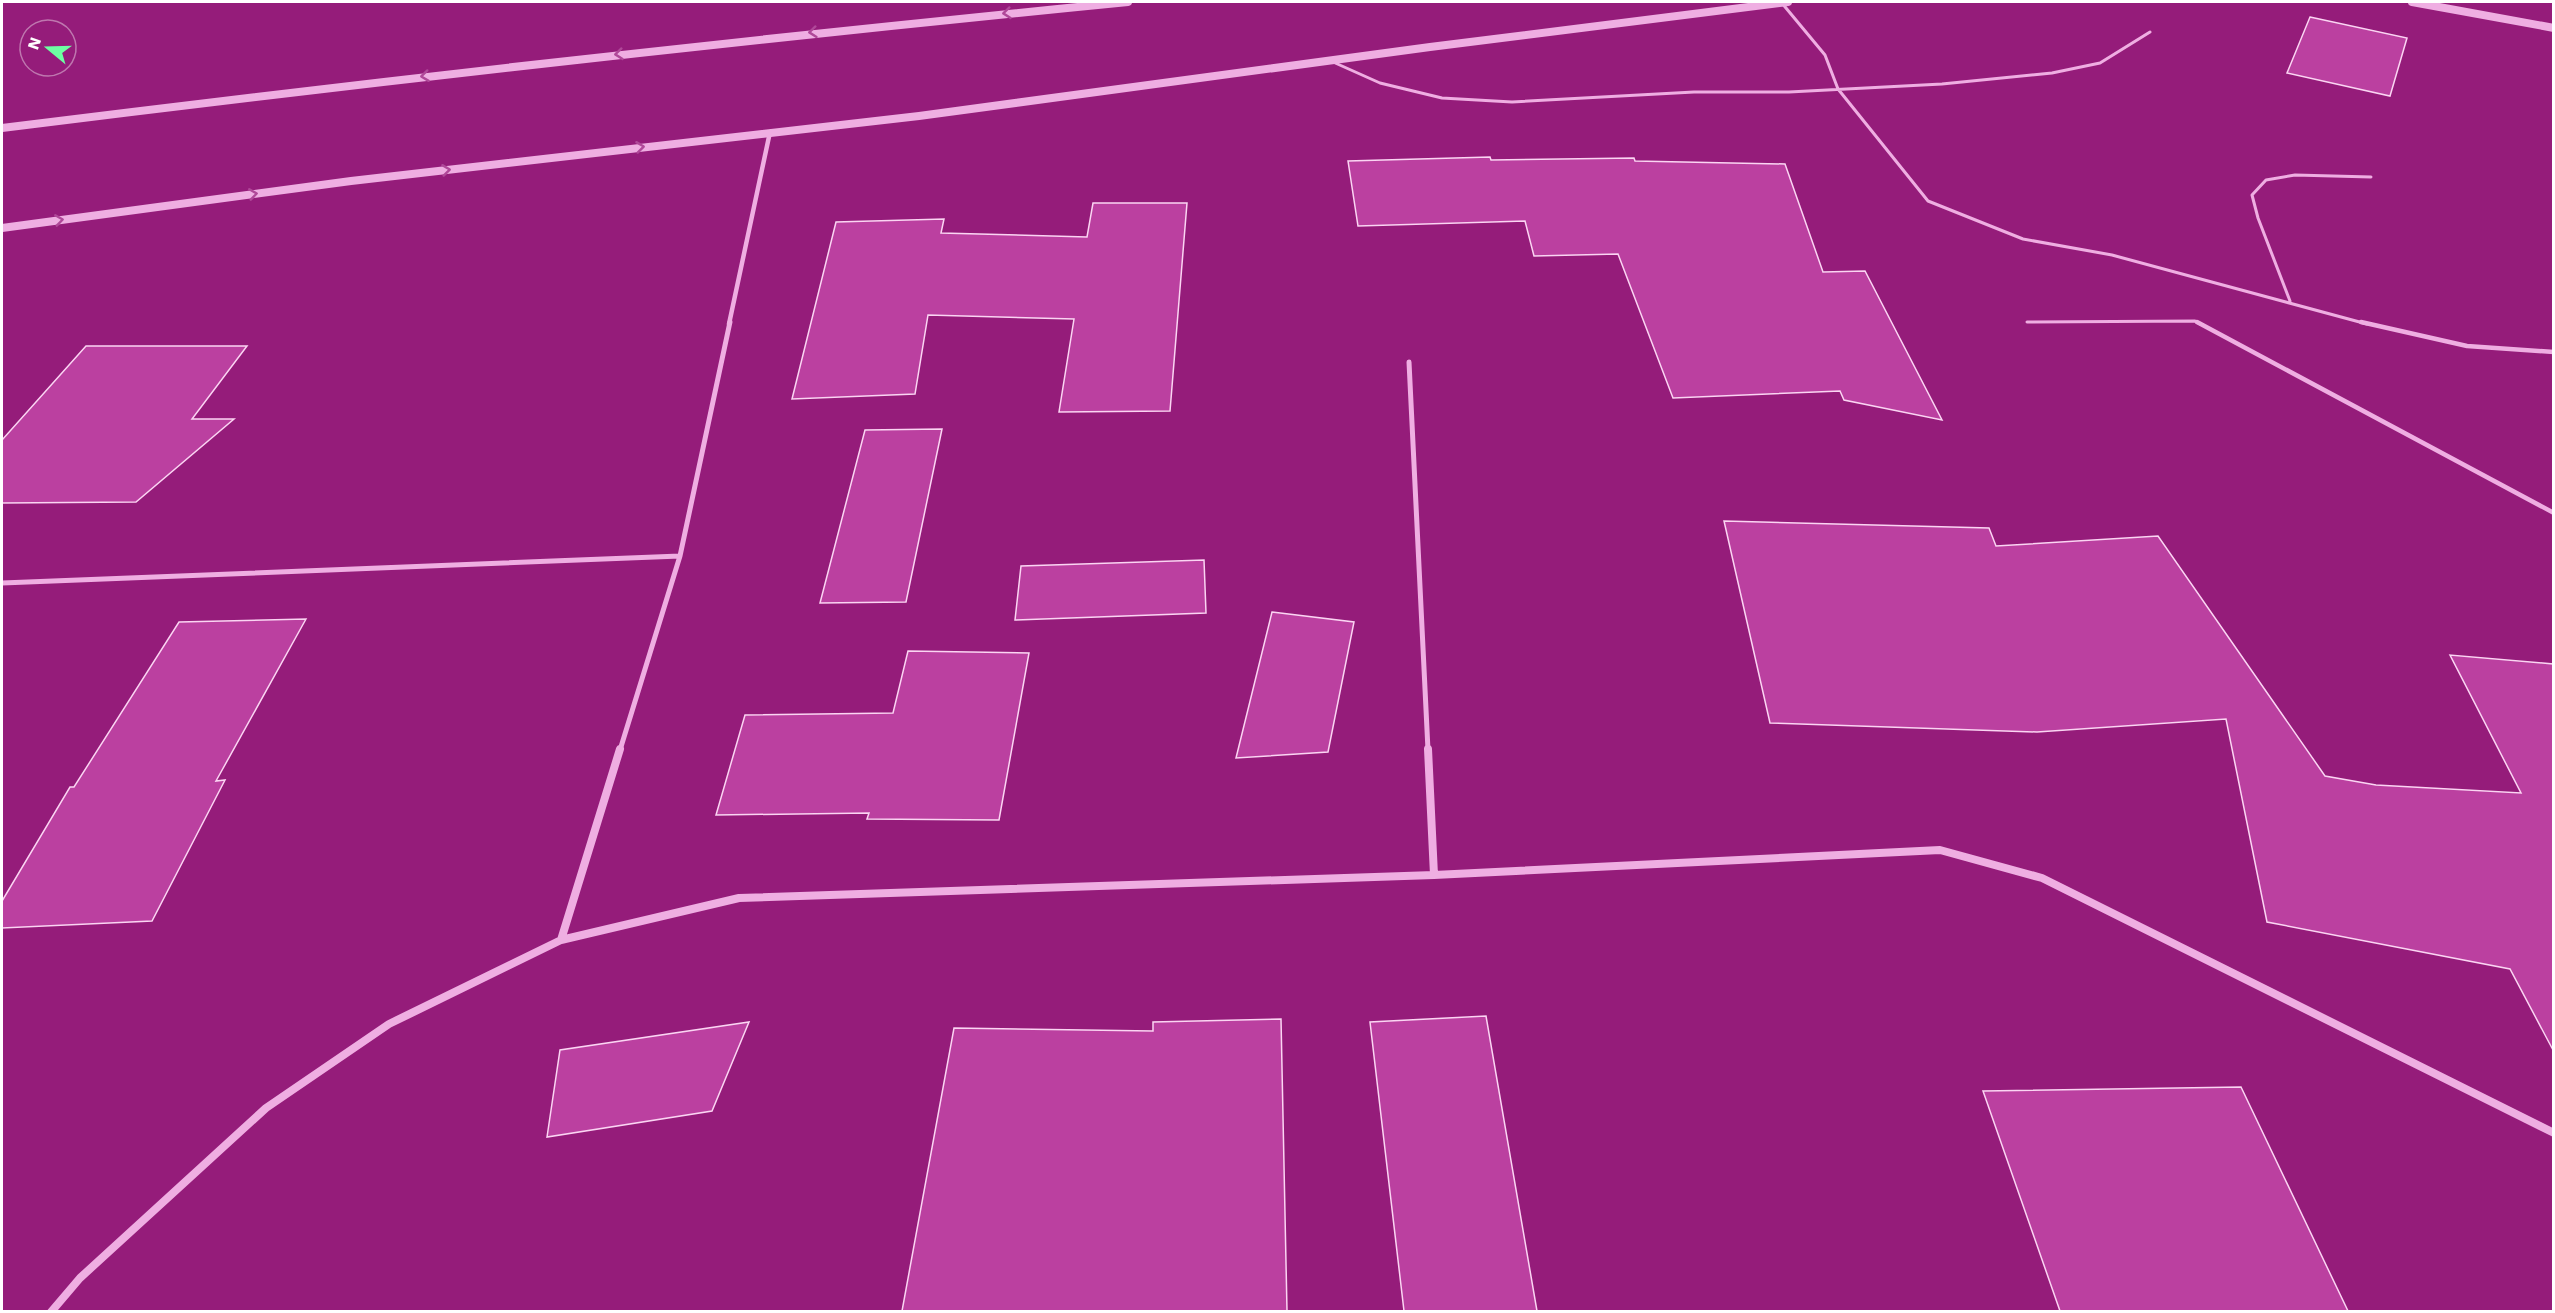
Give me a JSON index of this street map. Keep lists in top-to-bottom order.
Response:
{
  "north": "left"
}
